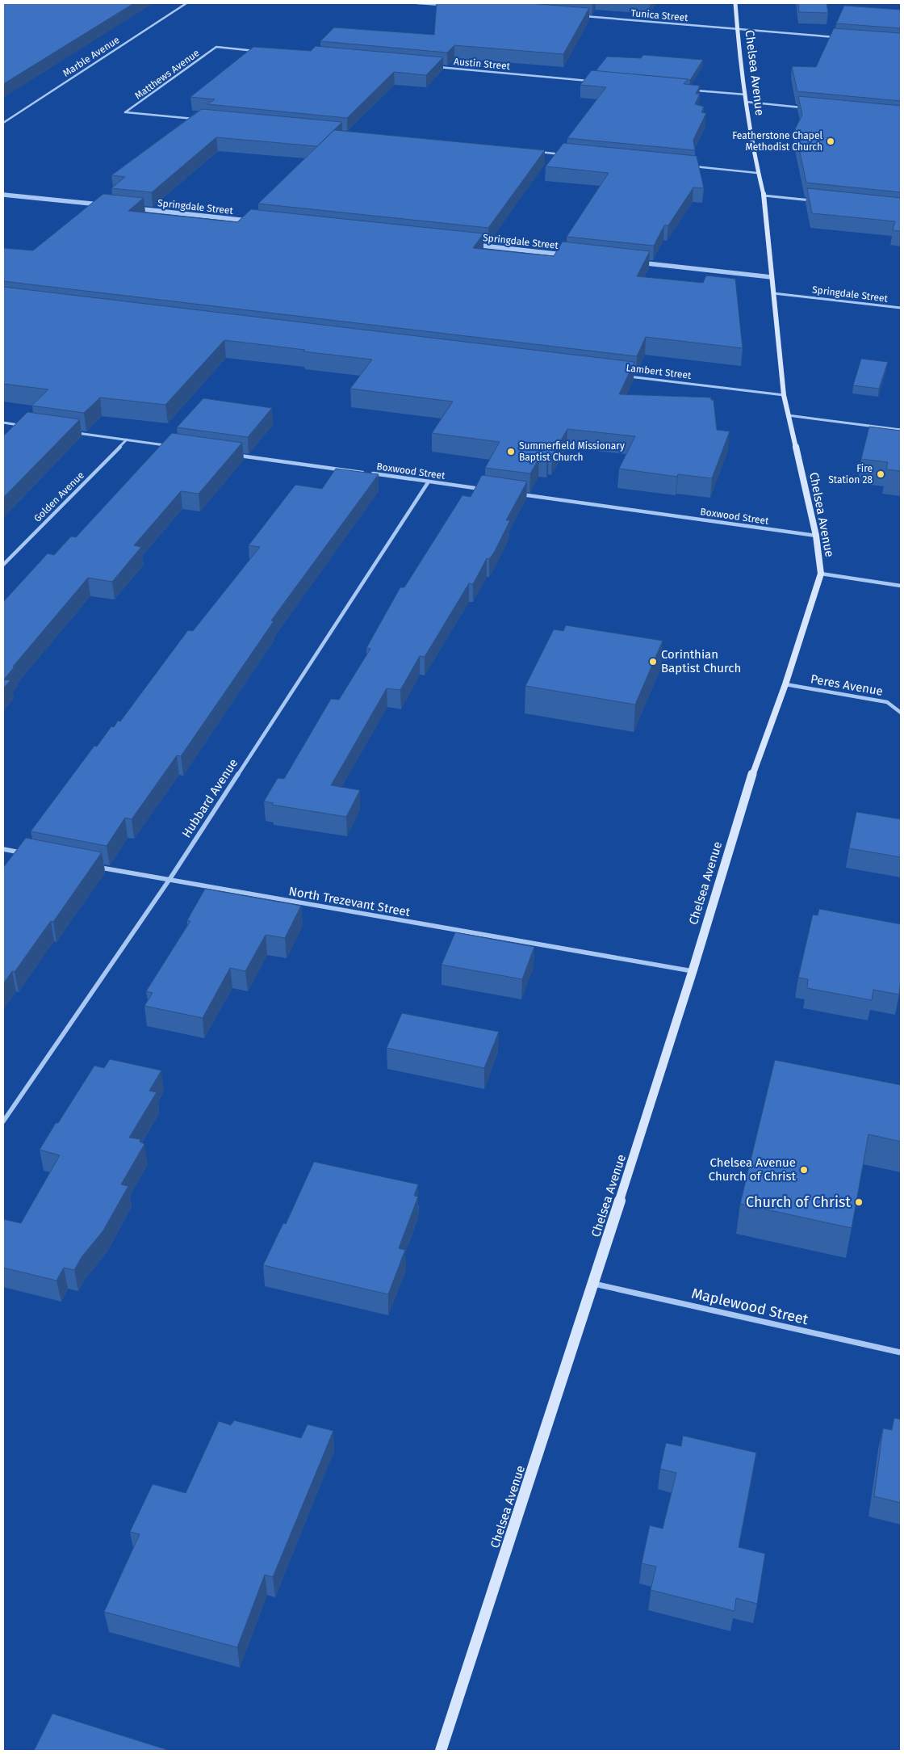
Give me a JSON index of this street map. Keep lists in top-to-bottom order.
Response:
{
  "streets": {
    "main road": ["Chelsea Avenue"],
    "street": [
      "Tunica Street",
      "Marble Avenue",
      "Austin Street",
      "Matthews Avenue",
      "Springdale Street",
      "Lambert Street",
      "Boxwood Street",
      "Golden Avenue",
      "Peres Avenue",
      "Hubbard Avenue",
      "North Trezevant Street",
      "Maplewood Street"
    ]
  },
  "crossings": [
    ["Tunica Street", "Chelsea Avenue"],
    ["Chelsea Avenue", "Springdale Street"],
    ["Chelsea Avenue", "Lambert Street"],
    ["Chelsea Avenue", "Boxwood Street"],
    ["Chelsea Avenue", "Peres Avenue"],
    ["Chelsea Avenue", "North Trezevant Street"],
    ["Chelsea Avenue", "Maplewood Street"],
    ["Boxwood Street", "Hubbard Avenue"],
    ["Hubbard Avenue", "North Trezevant Street"]
  ],
  "places": [
    "Featherstone Chapel Methodist Church",
    "Summerfield Missionary Baptist Church",
    "Fire Station 28",
    "Corinthian Baptist Church",
    "Chelsea Avenue Church of Christ",
    "Church of Christ"
  ]
}
